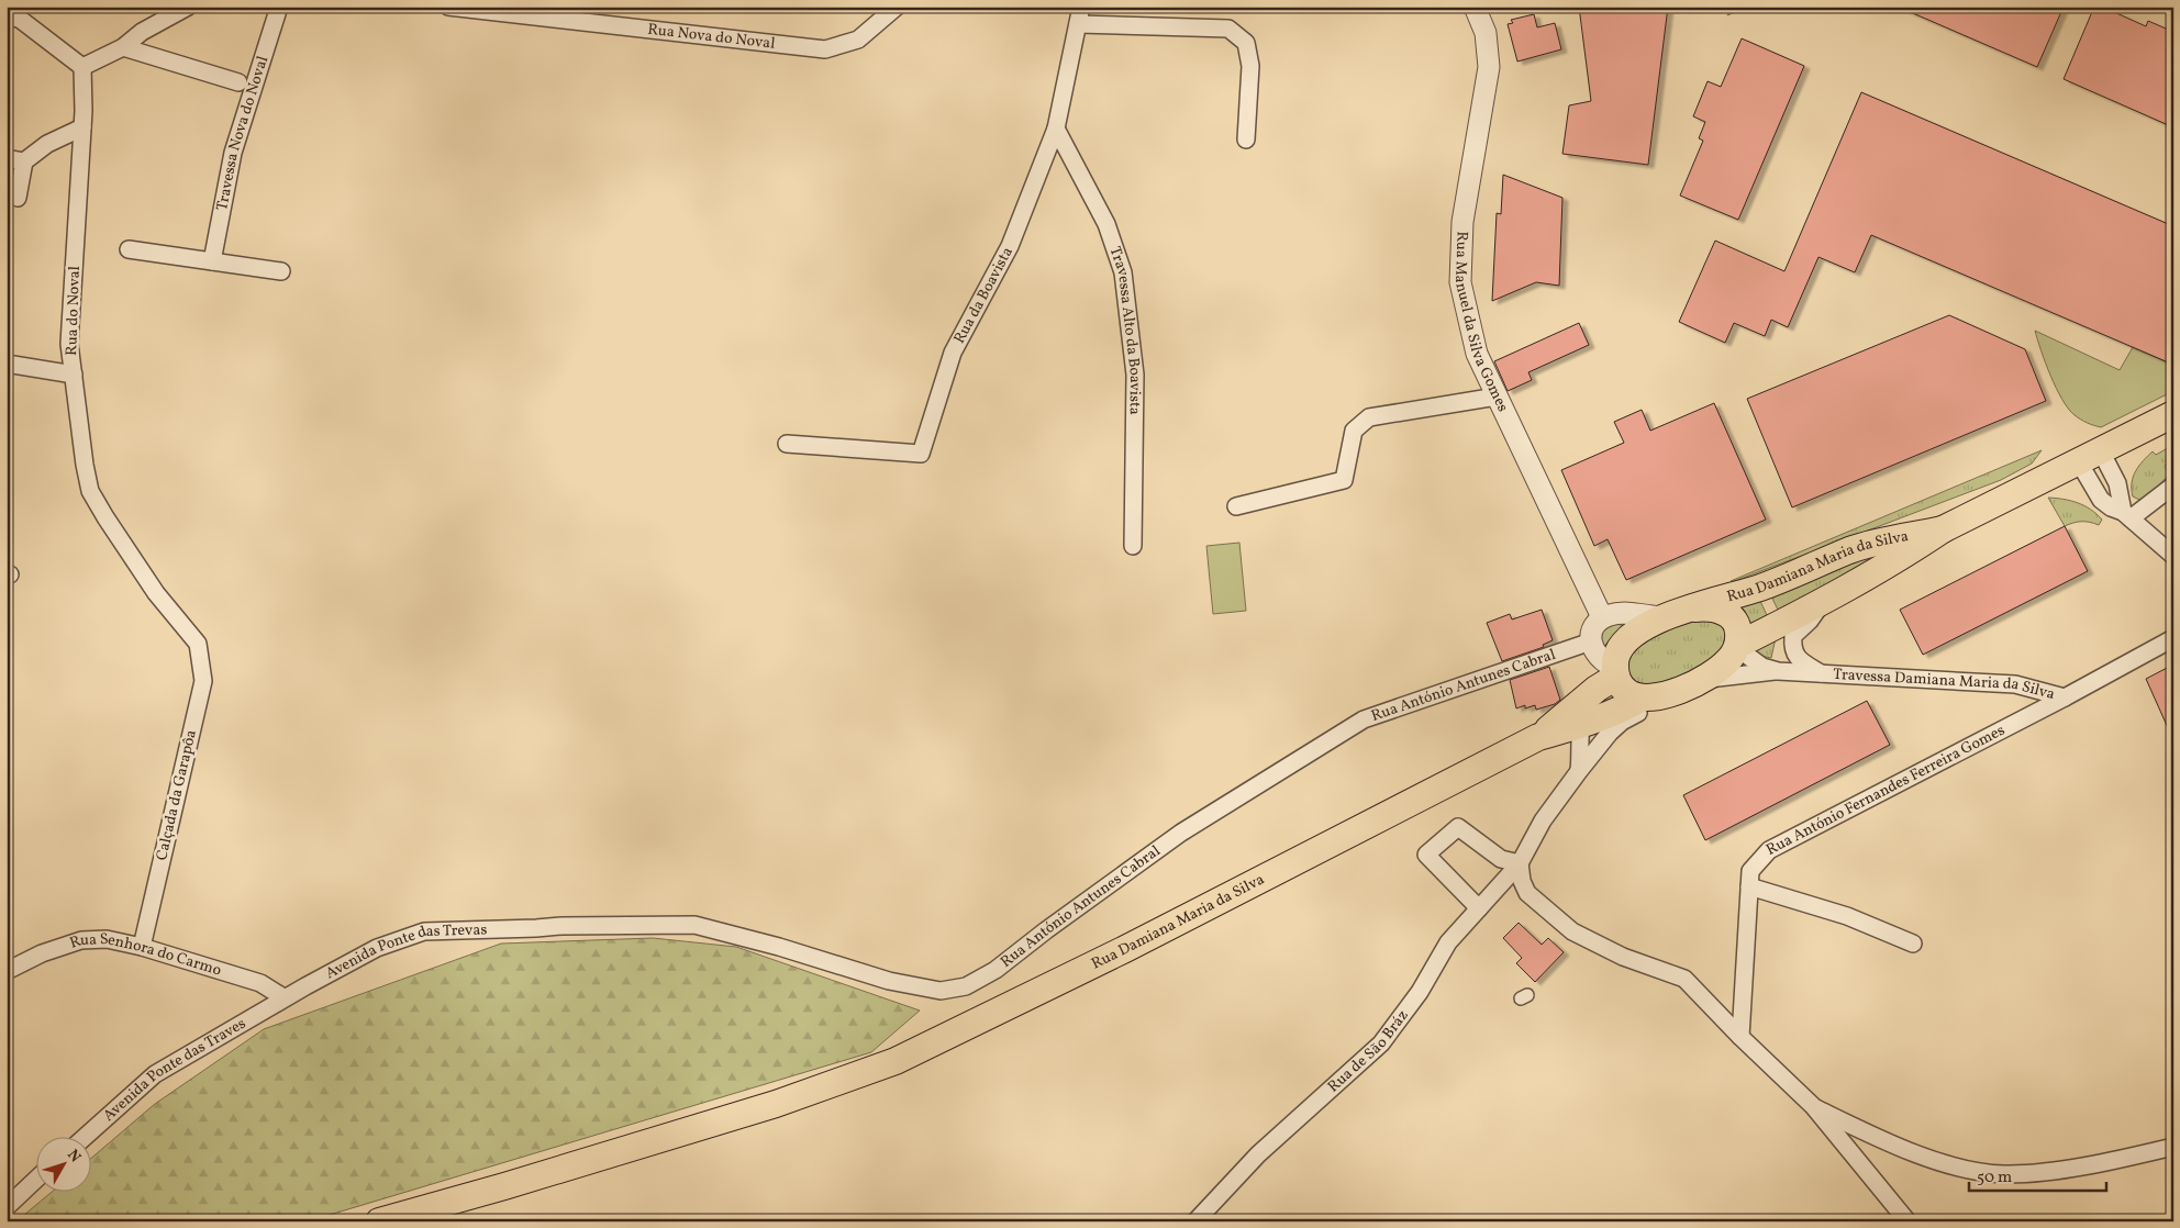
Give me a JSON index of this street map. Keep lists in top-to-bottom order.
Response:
{
  "streets": {
    "main road": ["Rua Damiana Maria da Silva"],
    "street": [
      "Rua Nova do Noval",
      "Travessa Nova do Noval",
      "Rua da Boavista",
      "Rua do Noval",
      "Rua Manuel da Silva Gomes",
      "Travessa Alto da Boavista",
      "Rua António Antunes Cabral",
      "Travessa Damiana Maria da Silva",
      "Rua António Fernandes Ferreira Gomes",
      "Calçada da Garapôa",
      "Avenida Ponte das Trevas",
      "Rua Senhora do Carmo",
      "Rua de São Bráz",
      "Avenida Ponte das Traves"
    ]
  },
  "crossings": [
    ["Rua da Boavista", "Travessa Alto da Boavista"],
    ["Rua do Noval", "Calçada da Garapôa"],
    ["Rua Damiana Maria da Silva", "Rua António Antunes Cabral"],
    ["Rua Damiana Maria da Silva", "Travessa Damiana Maria da Silva"],
    ["Rua Damiana Maria da Silva", "Rua de São Bráz"],
    ["Rua António Antunes Cabral", "Avenida Ponte das Trevas"],
    ["Travessa Damiana Maria da Silva", "Rua António Fernandes Ferreira Gomes"],
    ["Calçada da Garapôa", "Rua Senhora do Carmo"],
    ["Avenida Ponte das Trevas", "Rua Senhora do Carmo"],
    ["Avenida Ponte das Trevas", "Avenida Ponte das Traves"],
    ["Rua Senhora do Carmo", "Avenida Ponte das Traves"]
  ],
  "scale_bar": "50 m",
  "north": "top right"
}
